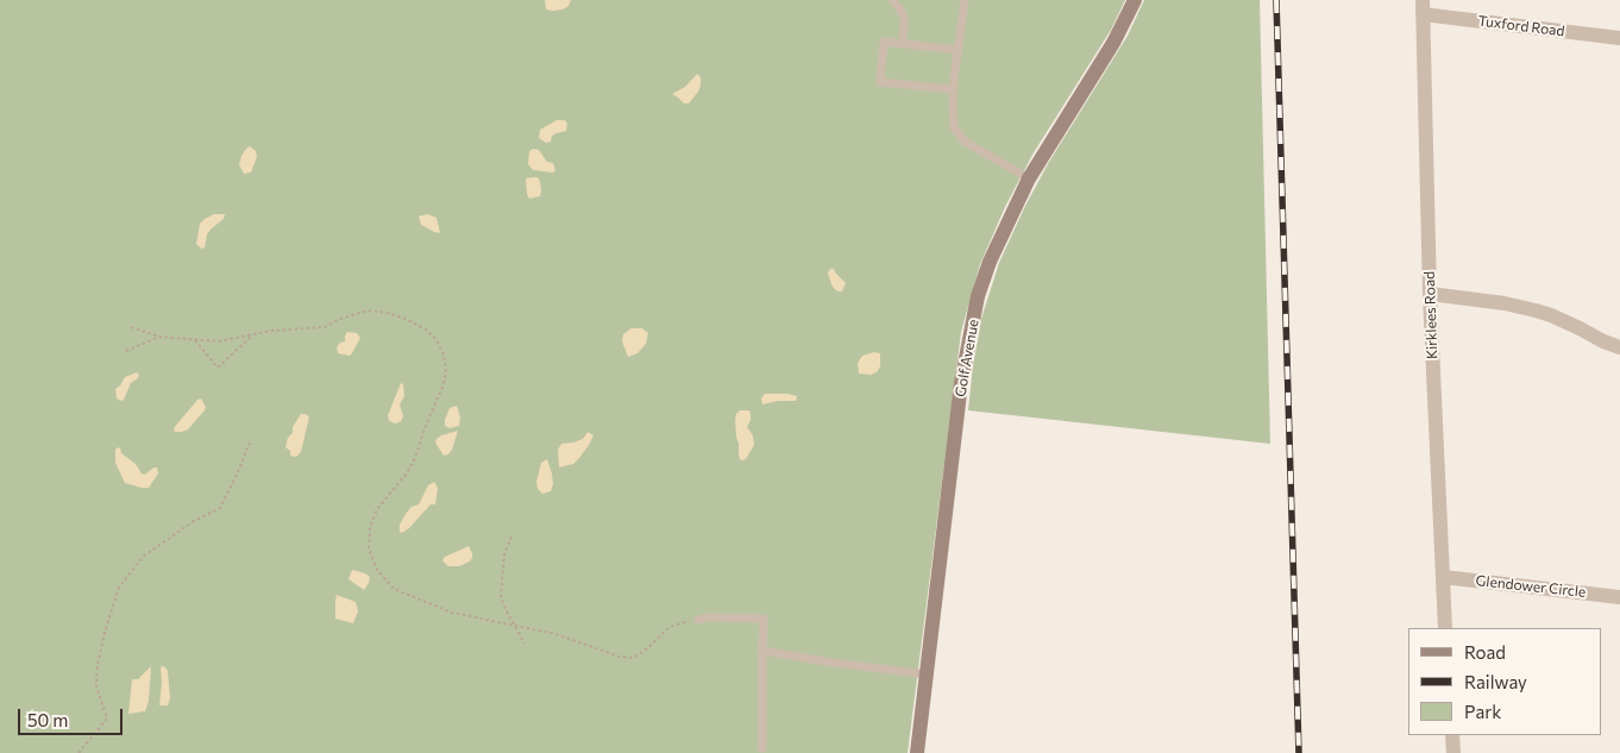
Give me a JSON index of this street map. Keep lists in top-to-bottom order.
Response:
{
  "streets": {
    "street": [
      "Tuxford Road",
      "Kirklees Road",
      "Golf Avenue",
      "Glendower Circle"
    ]
  },
  "crossings": [
    ["Tuxford Road", "Kirklees Road"],
    ["Kirklees Road", "Glendower Circle"]
  ],
  "legend": ["Road", "Railway", "Park"],
  "scale_bar": "50 m"
}
